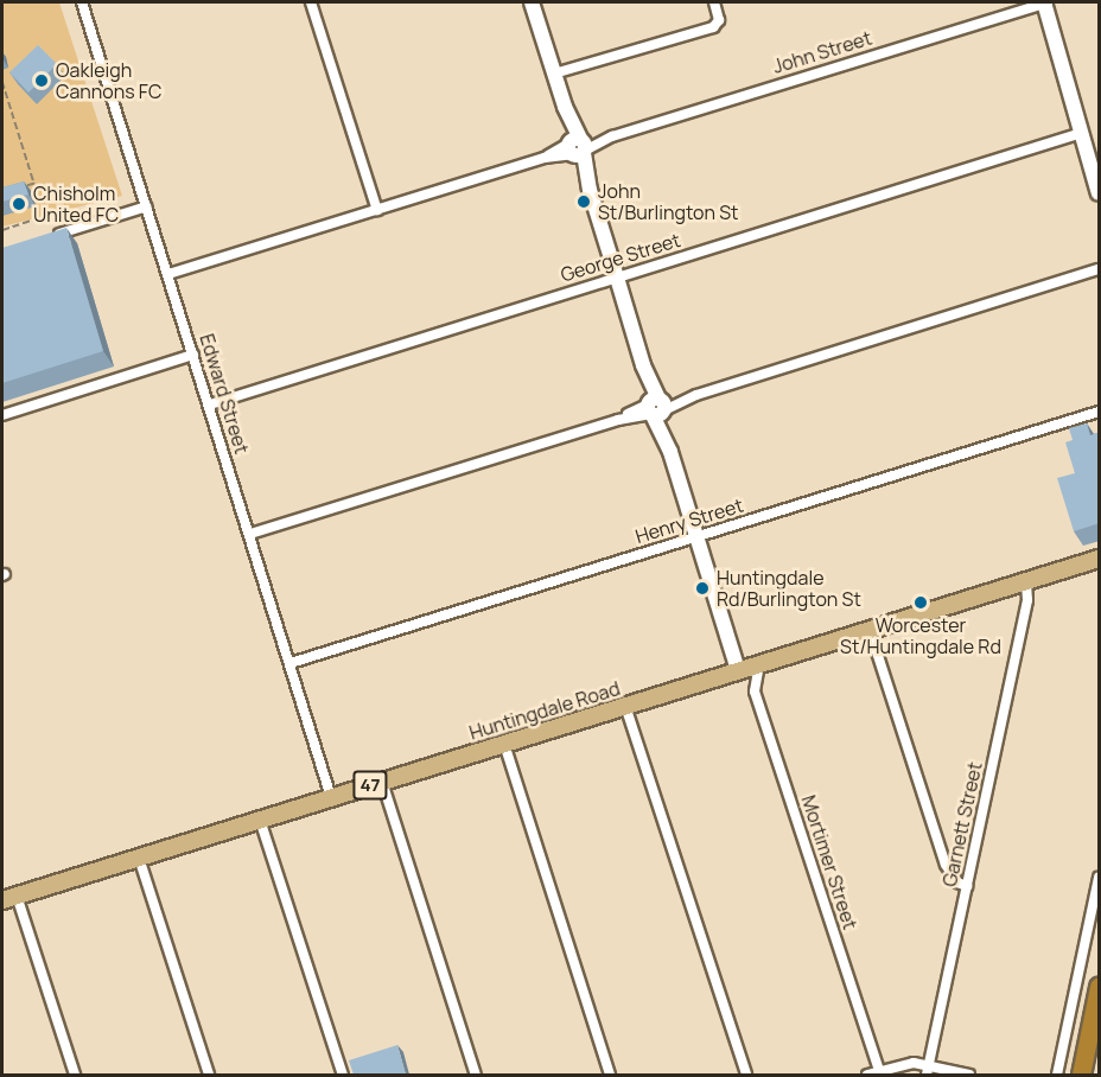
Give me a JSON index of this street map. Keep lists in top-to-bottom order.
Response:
{
  "streets": {
    "main road": ["Huntingdale Road", "47"],
    "street": [
      "John Street",
      "George Street",
      "Edward Street",
      "Henry Street",
      "Garnett Street",
      "Mortimer Street"
    ]
  },
  "crossings": [
    ["John Street", "Edward Street"],
    ["George Street", "Edward Street"],
    ["Edward Street", "Henry Street"],
    ["Edward Street", "Huntingdale Road"],
    ["Huntingdale Road", "Garnett Street"],
    ["Huntingdale Road", "Mortimer Street"]
  ],
  "places": [
    "Oakleigh Cannons FC",
    "John St/Burlington St",
    "Chisholm United FC",
    "Huntingdale Rd/Burlington St",
    "Worcester St/Huntingdale Rd"
  ]
}
